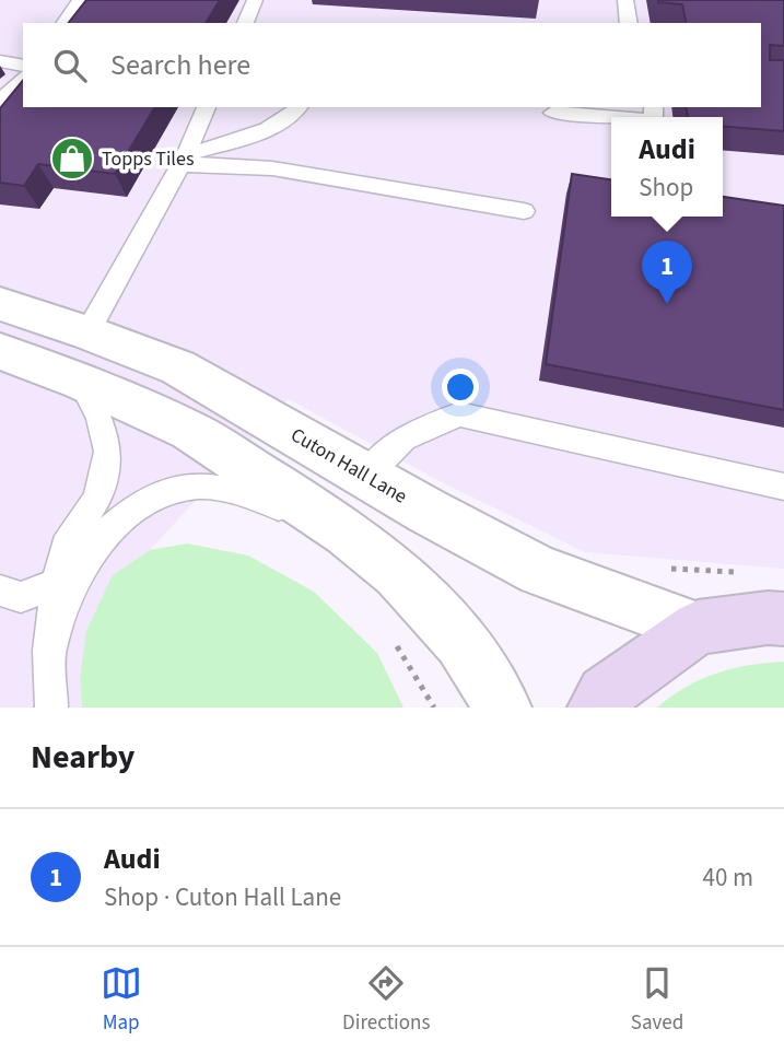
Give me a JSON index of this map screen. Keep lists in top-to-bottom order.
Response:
{
  "streets": {
    "street": ["Cuton Hall Lane"]
  },
  "places": {
    "shop": ["Topps Tiles"]
  },
  "page": {
    "search": "Search here",
    "popup": ["Audi", "Shop"],
    "pins": "1",
    "heading": "Nearby",
    "list": [
      {
        "mark": "1",
        "name": "Audi",
        "note": "Shop · Cuton Hall Lane",
        "value": "40 m"
      }
    ],
    "nav": ["Map", "Directions", "Saved"]
  }
}
